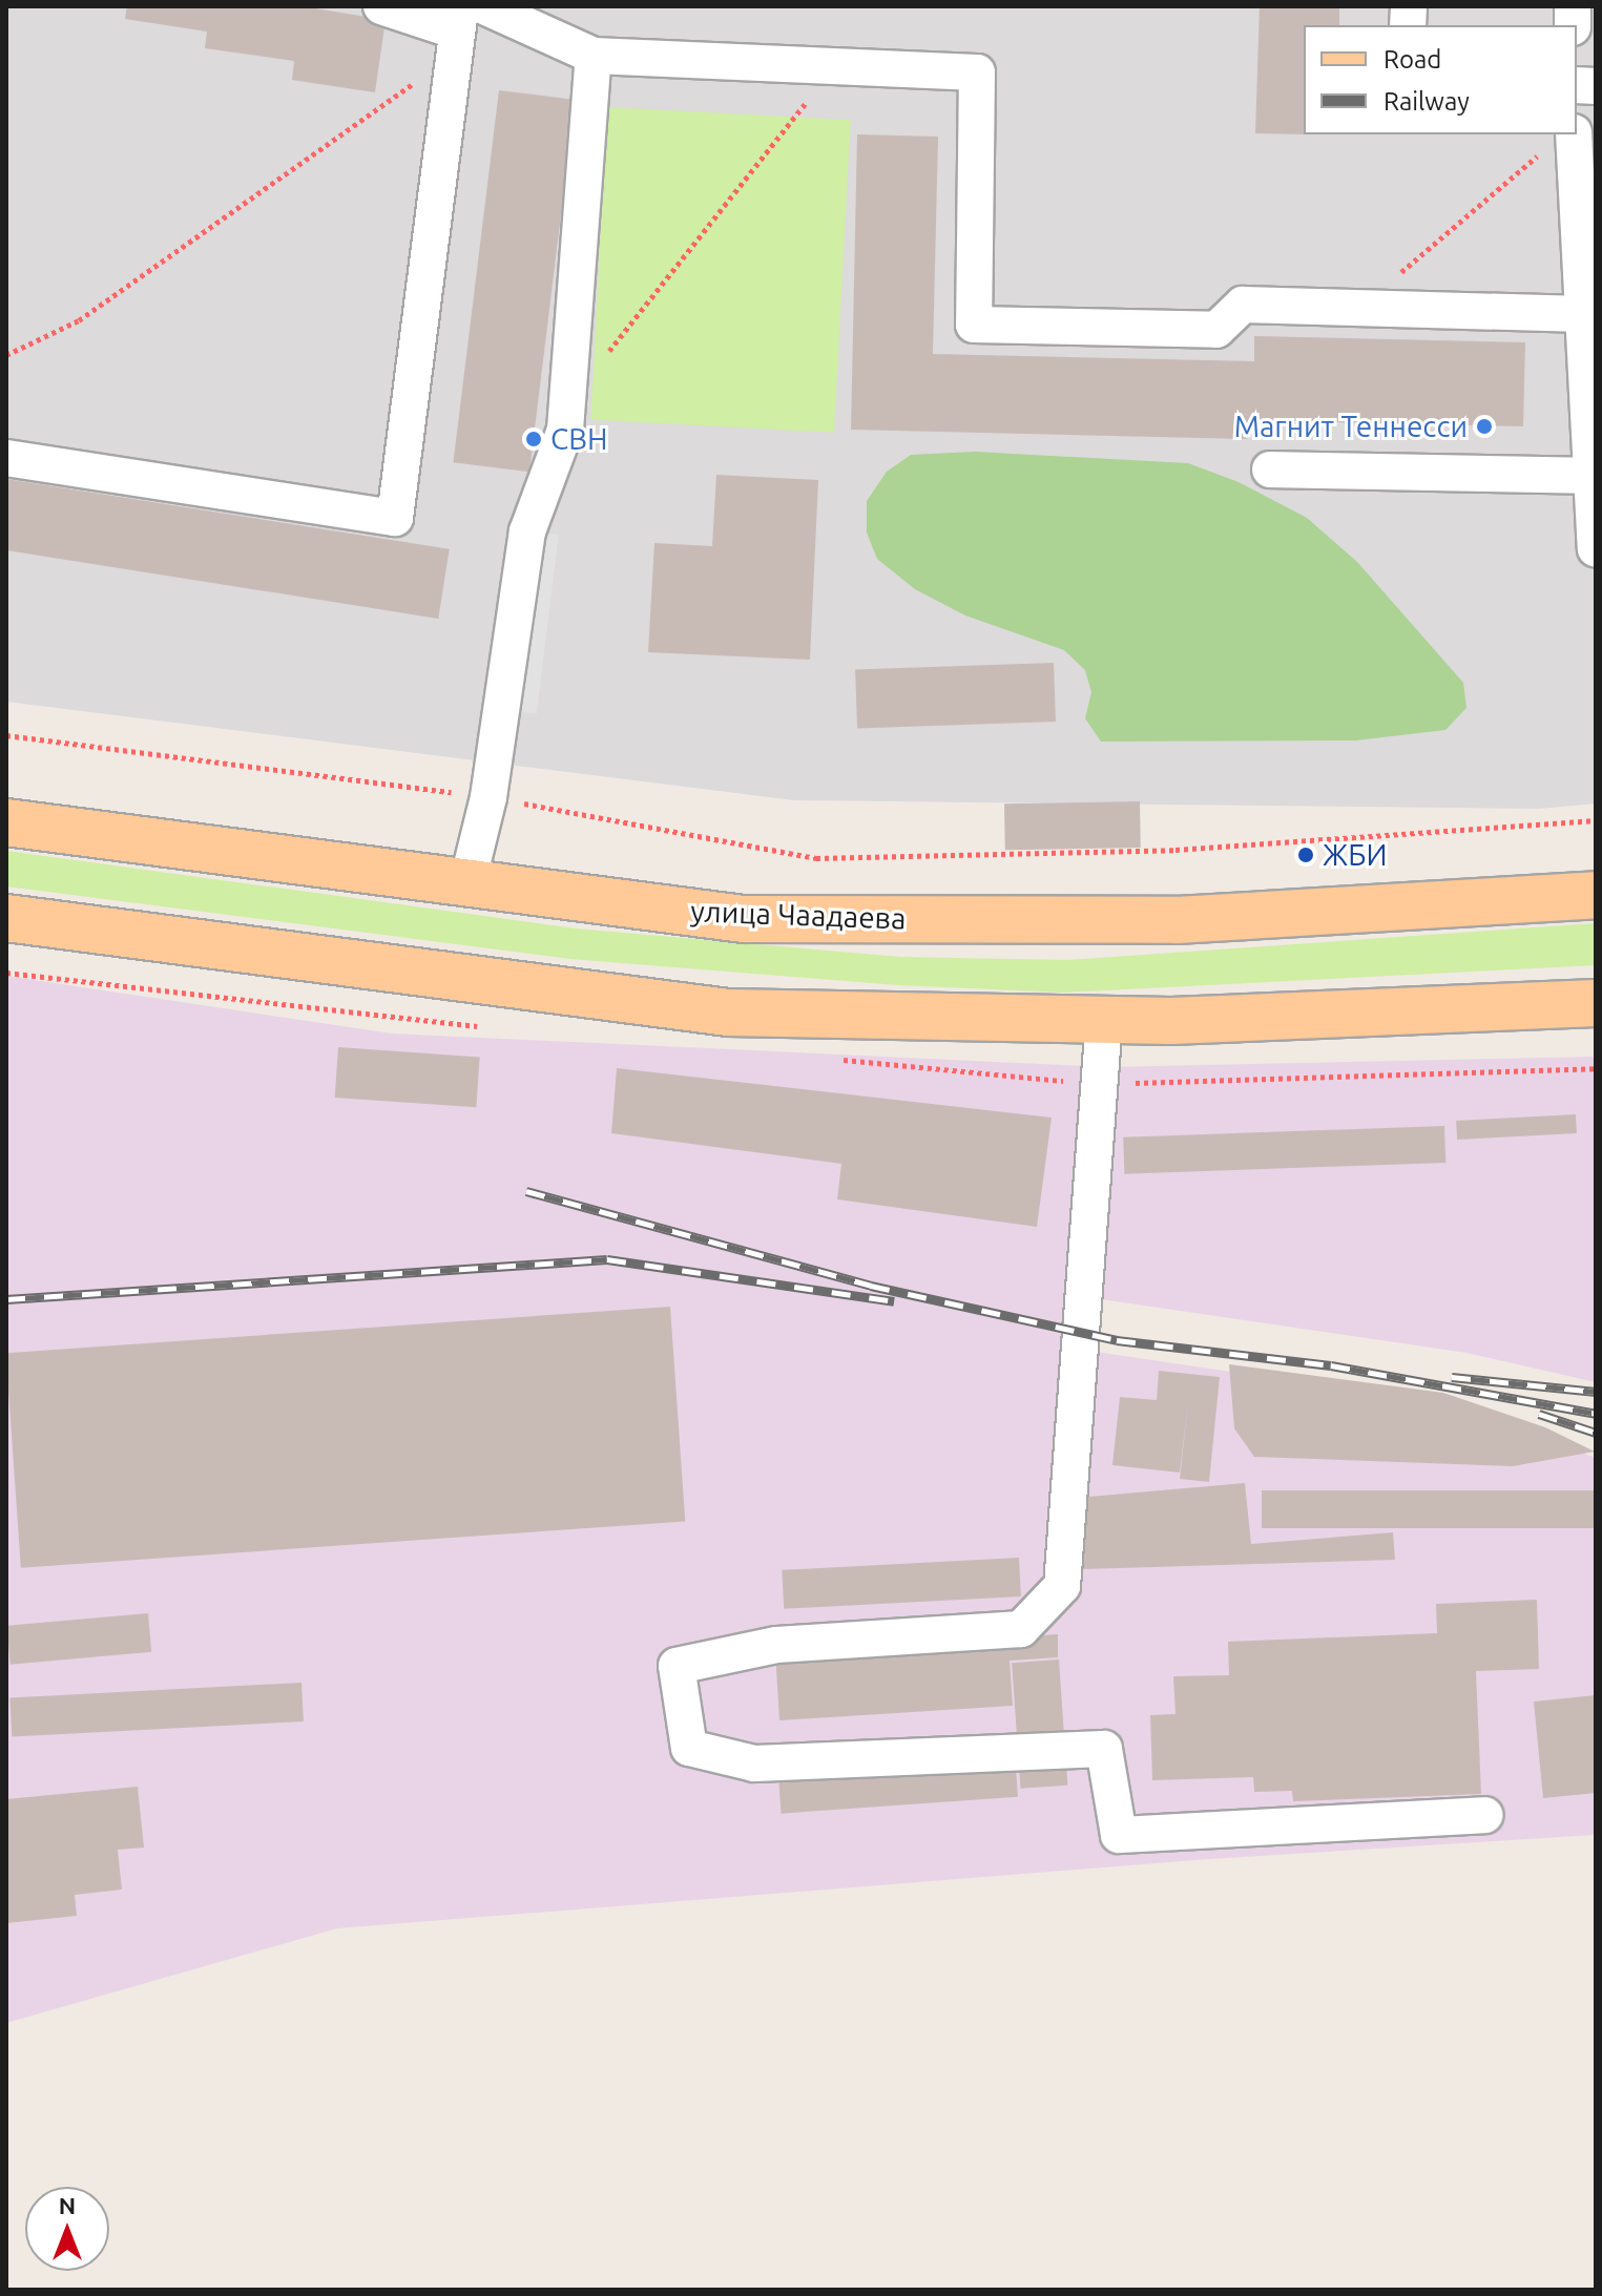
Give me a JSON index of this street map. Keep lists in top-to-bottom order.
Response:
{
  "streets": {
    "main road": ["улица Чаадаева"]
  },
  "places": ["Магнит Теннесси", "СВН", "ЖБИ"],
  "legend": ["Road", "Railway"],
  "north": "top"
}
